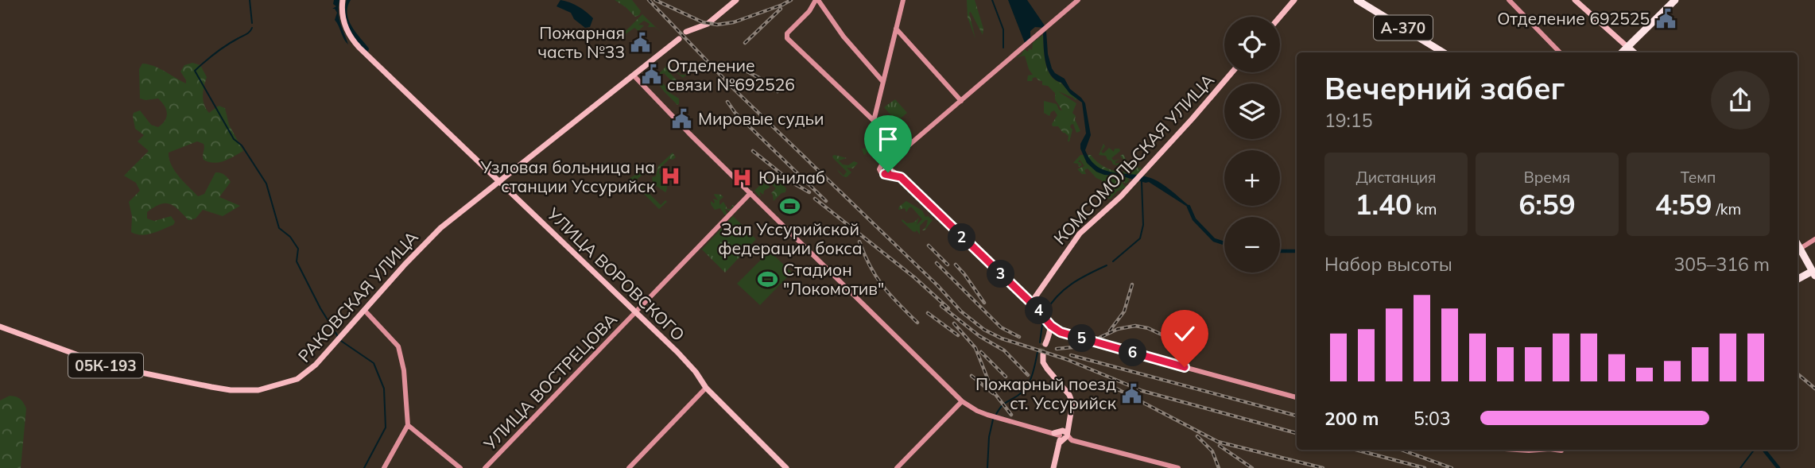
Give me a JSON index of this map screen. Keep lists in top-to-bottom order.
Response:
{
  "streets": {
    "highway": ["А-370"],
    "main road": [
      "КОМСОМОЛЬСКАЯ УЛИЦА",
      "УЛИЦА ВОРОВСКОГО",
      "РАКОВСКАЯ УЛИЦА",
      "05К-193"
    ],
    "street": ["УЛИЦА ВОСТРЕЦОВА"]
  },
  "crossings": [
    ["УЛИЦА ВОРОВСКОГО", "РАКОВСКАЯ УЛИЦА"],
    ["УЛИЦА ВОРОВСКОГО", "УЛИЦА ВОСТРЕЦОВА"]
  ],
  "places": {
    "public building": [
      "Отделение 692525",
      "Пожарная часть №33",
      "Отделение связи №692526",
      "Мировые судьи",
      "Пожарный поезд ст. Уссурийск"
    ],
    "hospital": ["Узловая больница на станции Уссурийск", "Юнилаб"],
    "sports": ["Зал Уссурийской федерации бокса", "Стадион \"Локомотив\""]
  },
  "page": {
    "map_buttons": ["+", "−"],
    "heading": ["Вечерний забег", "19:15"],
    "stats": [
      ["Дистанция", "1.40 km"],
      ["Время", "6:59"],
      ["Темп", "4:59 /km"]
    ],
    "pins": [
      "2",
      "3",
      "4",
      "5",
      "6"
    ],
    "chart": ["Набор высоты", "305–316 m"],
    "list": [
      {
        "name": "200 m",
        "note": "5:03"
      }
    ]
  }
}
